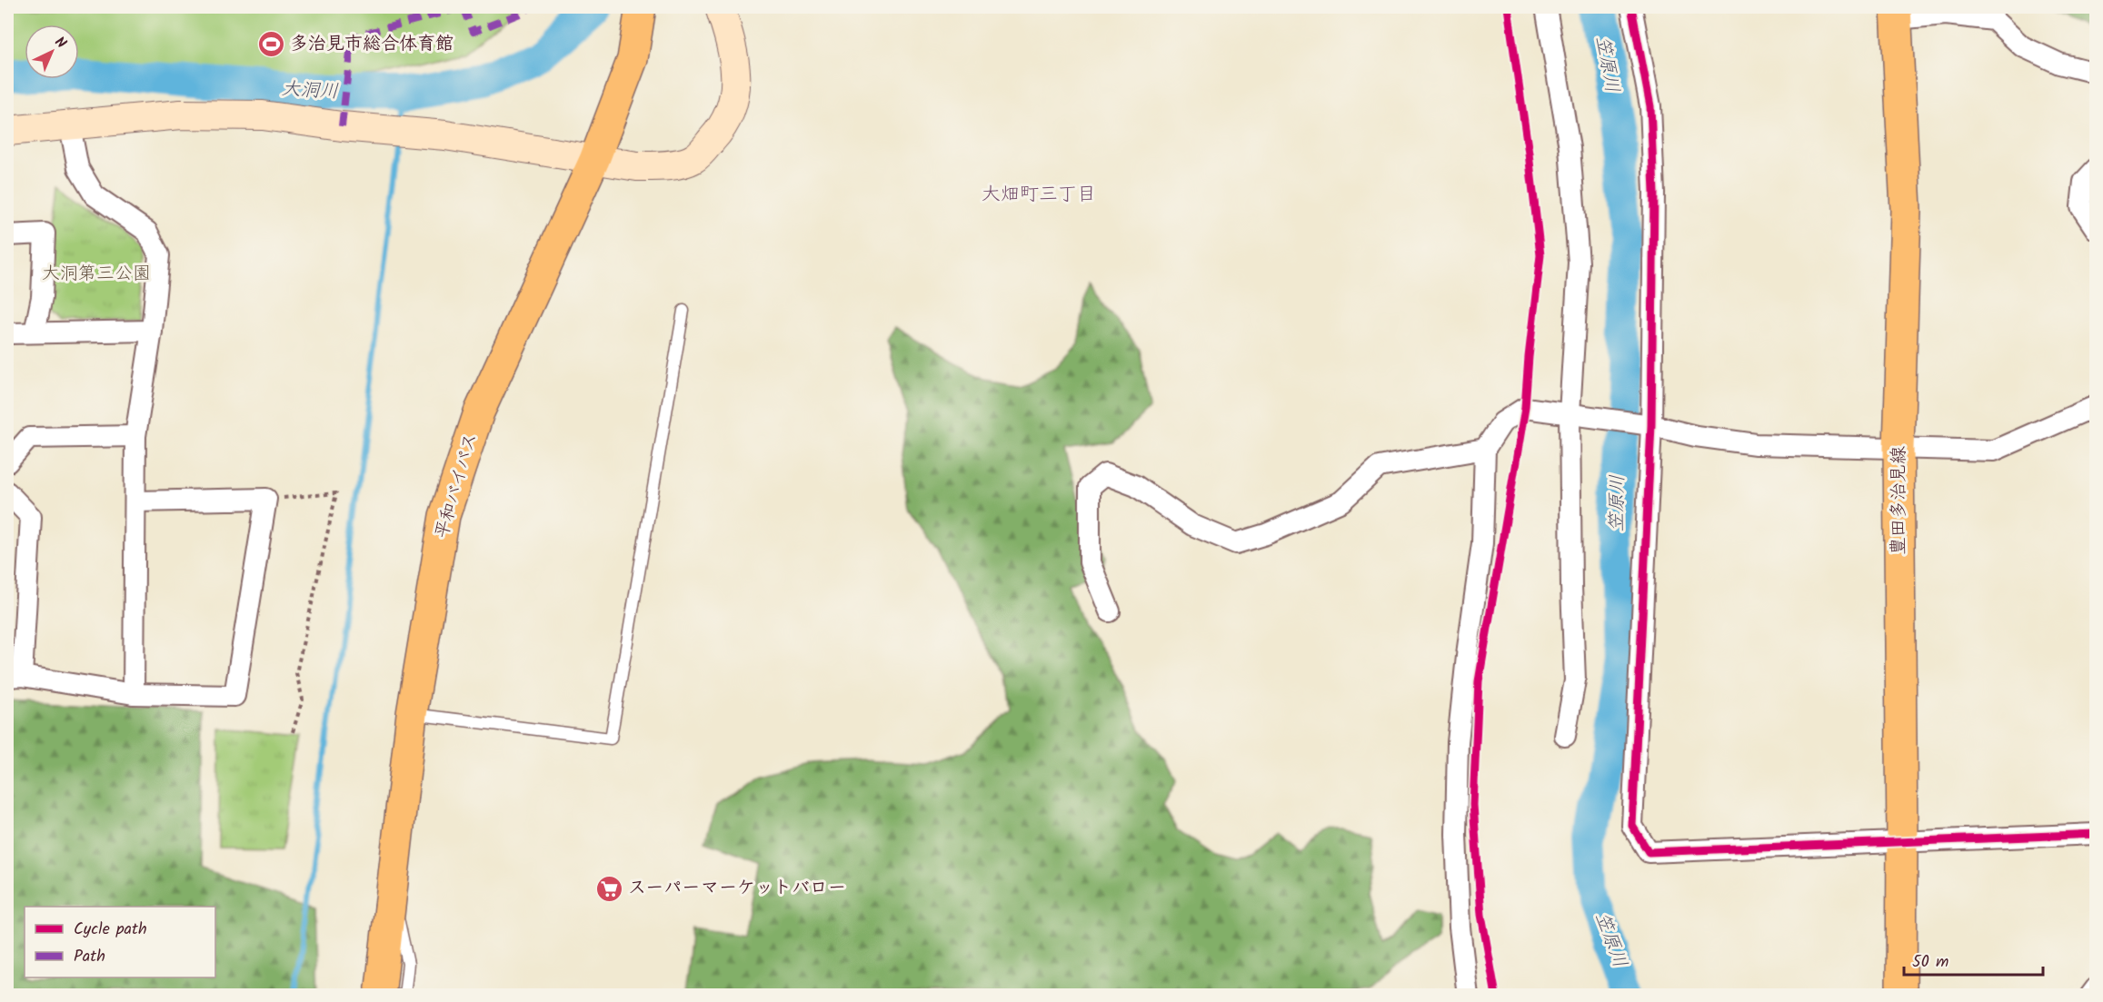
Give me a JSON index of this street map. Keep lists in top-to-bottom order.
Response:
{
  "streets": {
    "main road": ["平和バイパス", "豊田多治見線"]
  },
  "districts": ["大畑町三丁目"],
  "water": ["笠原川", "大洞川"],
  "parks": ["大洞第三公園"],
  "places": {
    "sports": ["多治見市総合体育館"],
    "supermarket": ["スーパーマーケットバロー"]
  },
  "legend": ["Cycle path", "Path"],
  "scale_bar": "50 m",
  "north": "top right"
}
